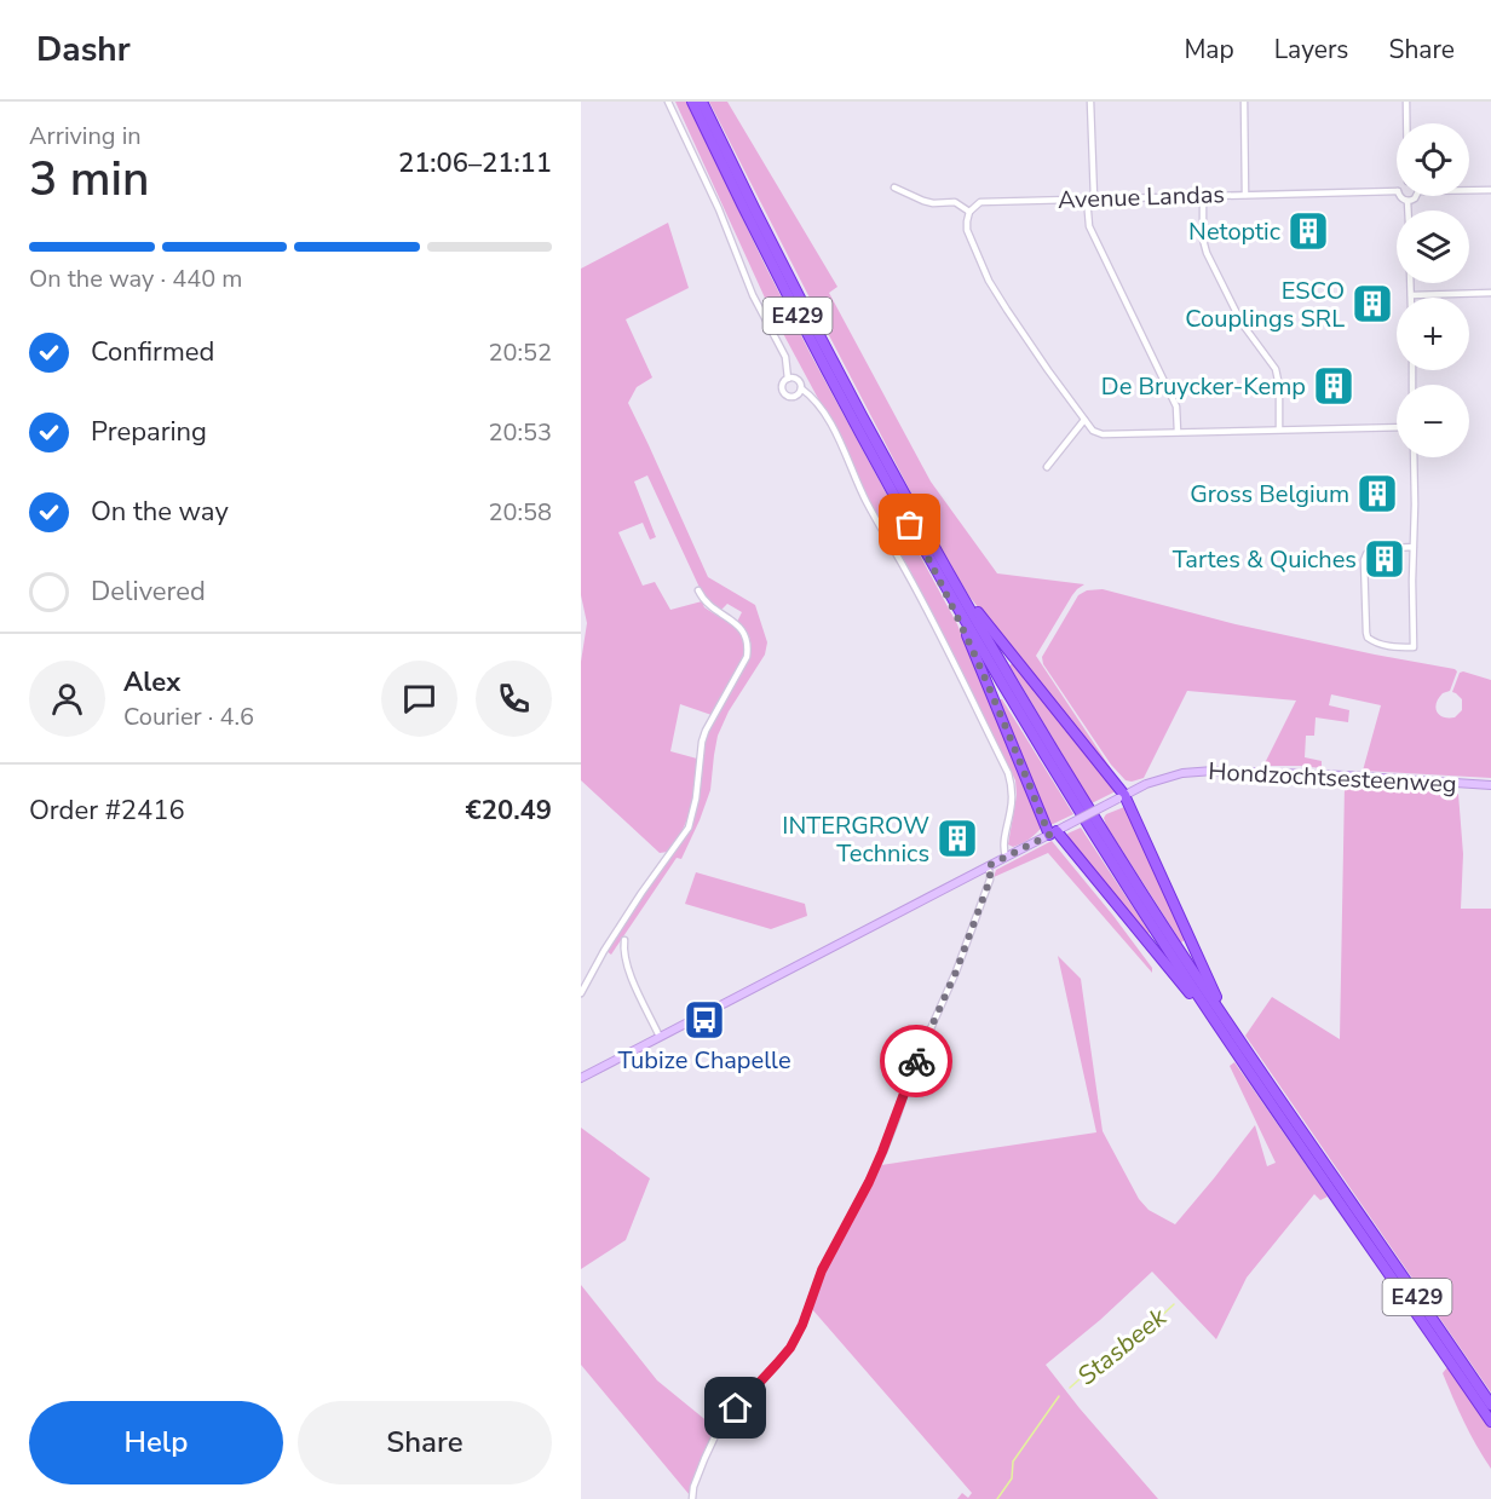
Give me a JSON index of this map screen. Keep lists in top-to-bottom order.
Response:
{
  "streets": {
    "highway": ["E429"],
    "main road": ["Hondzochtsesteenweg"],
    "street": ["Avenue Landas"]
  },
  "water": ["Stasbeek"],
  "places": {
    "building": [
      "Netoptic",
      "ESCO Couplings SRL",
      "De Bruycker-Kemp",
      "Gross Belgium",
      "Tartes & Quiches",
      "INTERGROW Technics"
    ],
    "bus stop": ["Tubize Chapelle"]
  },
  "page": {
    "header": "Dashr",
    "nav": ["Map", "Layers", "Share"],
    "heading": ["3 min", "Arriving in", "21:06–21:11"],
    "panel": [
      "Alex",
      "Courier · 4.6",
      "Order #2416",
      "€20.49"
    ],
    "map_buttons": ["+", "−"],
    "bar": "On the way · 440 m",
    "list": [
      ["Confirmed", "20:52"],
      ["Preparing", "20:53"],
      ["On the way", "20:58"],
      "Delivered"
    ],
    "buttons": ["Help", "Share"]
  }
}
